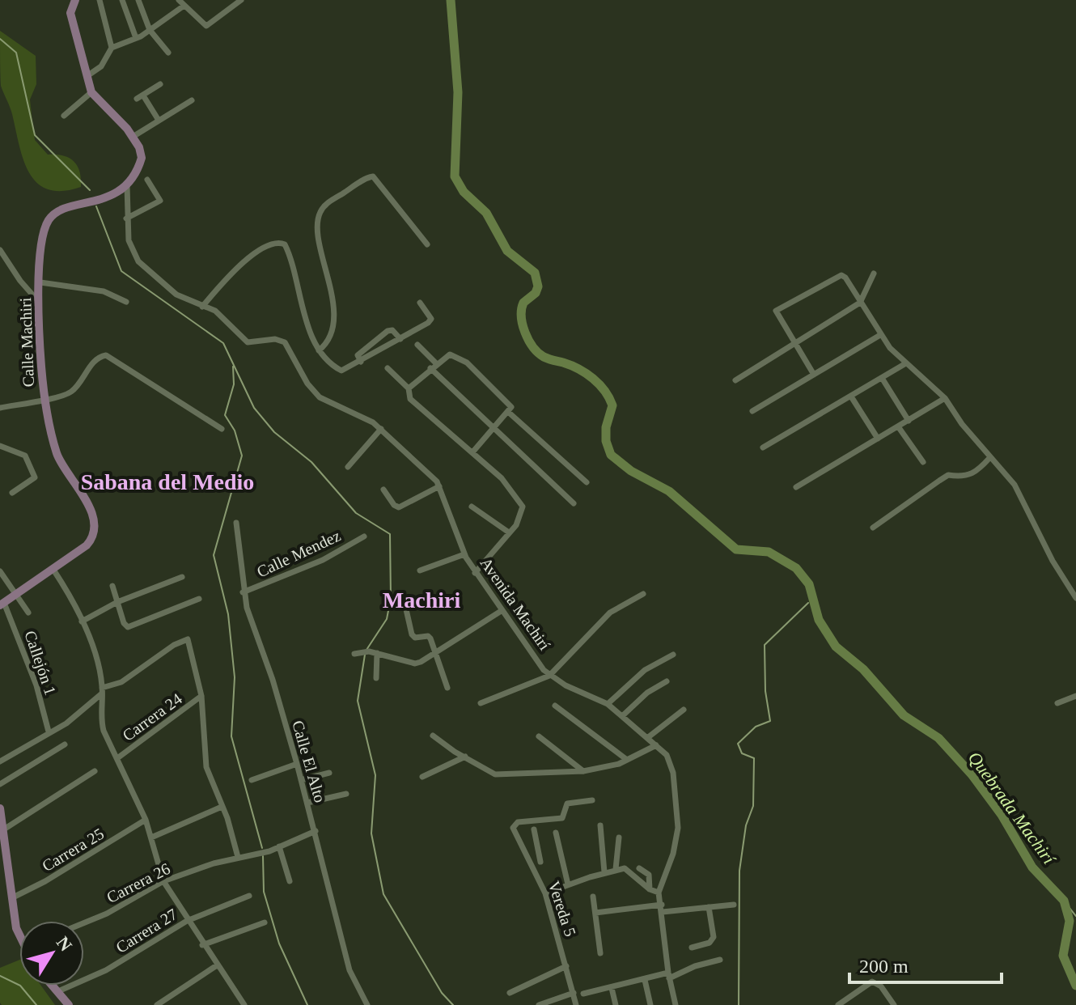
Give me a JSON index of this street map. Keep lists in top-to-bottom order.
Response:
{
  "streets": {
    "street": [
      "Calle Machiri",
      "Calle Mendez",
      "Avenida Machirí",
      "Callejón 1",
      "Carrera 24",
      "Calle El Alto",
      "Carrera 25",
      "Carrera 26",
      "Vereda 5",
      "Carrera 27"
    ]
  },
  "crossings": [
    ["Calle Machiri", "Avenida Machirí"],
    ["Calle Mendez", "Calle El Alto"],
    ["Calle El Alto", "Carrera 26"]
  ],
  "districts": ["Sabana del Medio", "Machiri"],
  "water": ["Quebrada Machirí"],
  "scale_bar": "200 m",
  "north": "top right"
}
